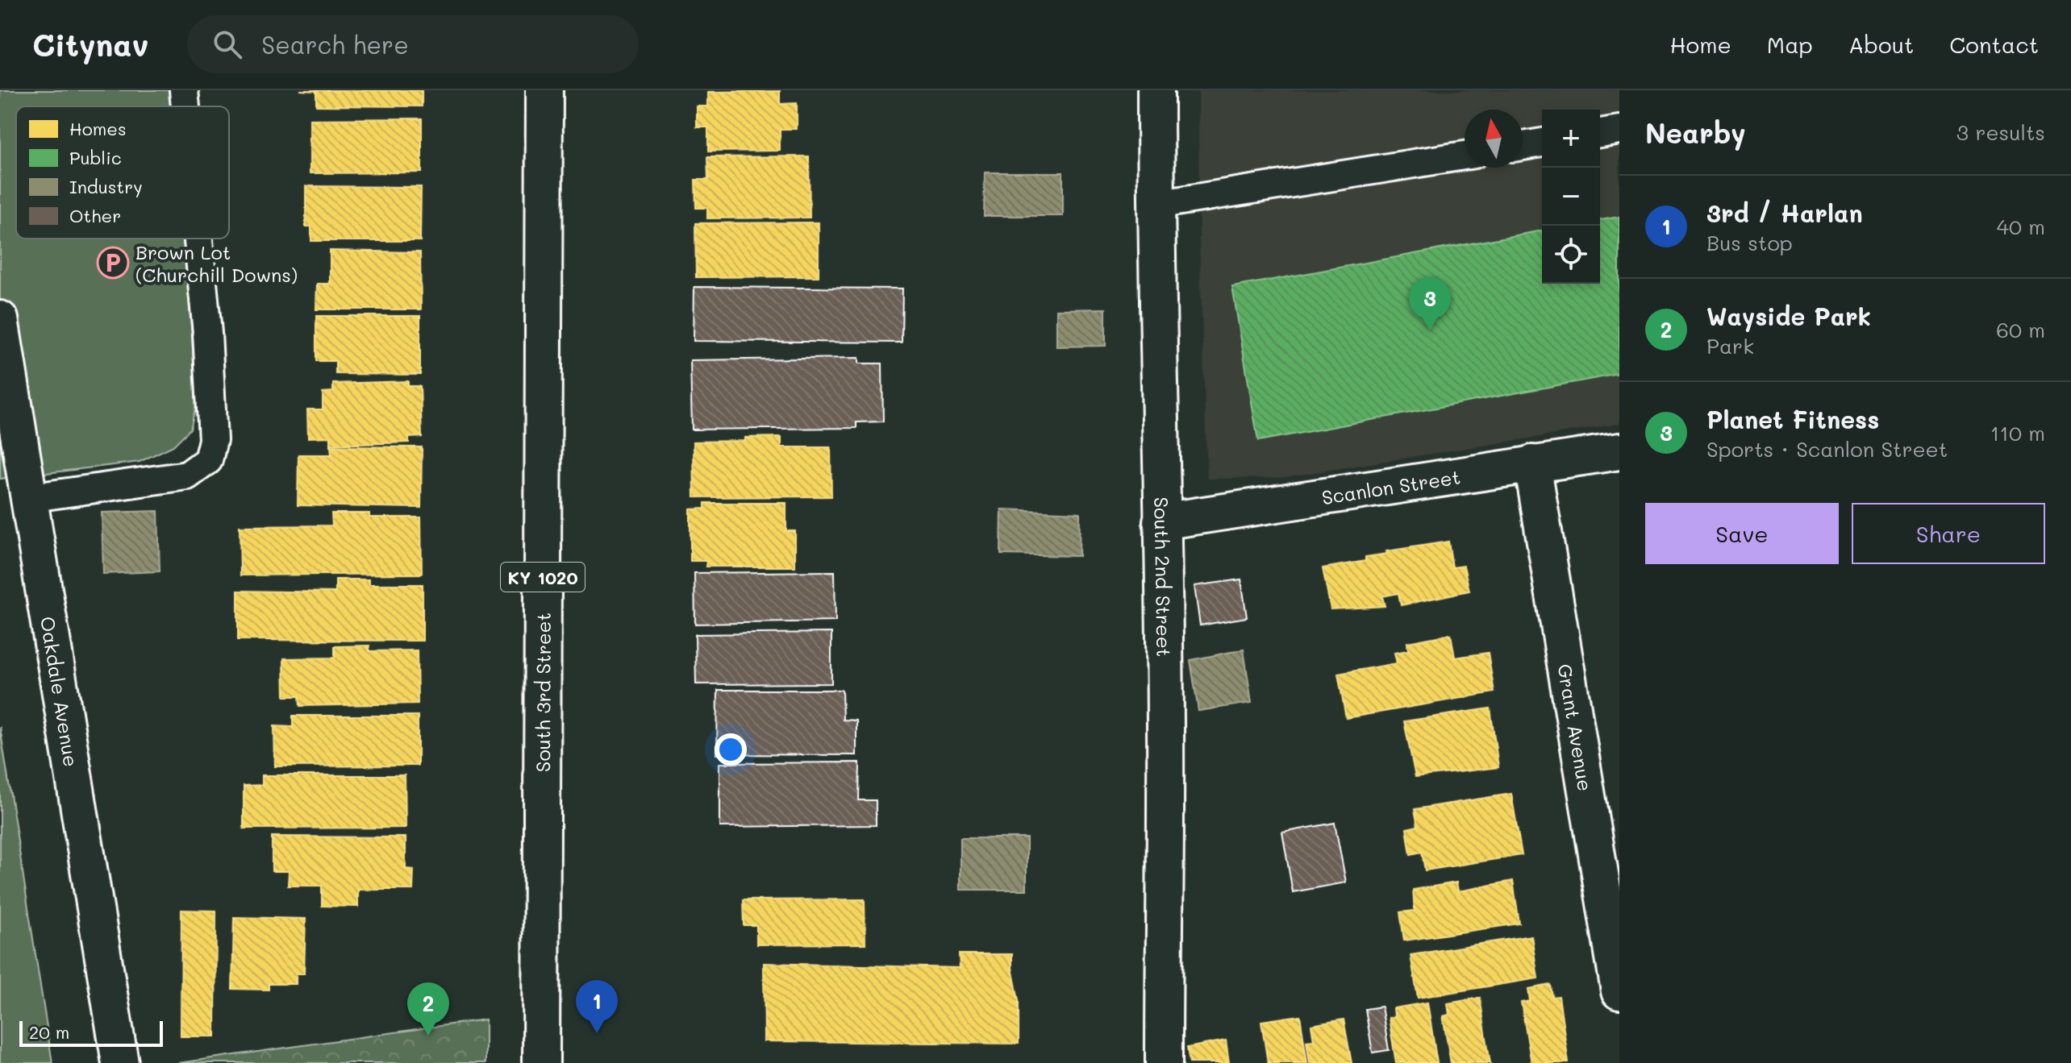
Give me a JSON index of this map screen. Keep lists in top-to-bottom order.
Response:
{
  "streets": {
    "street": [
      "Scanlon Street",
      "South 2nd Street",
      "KY 1020",
      "Oakdale Avenue",
      "South 3rd Street",
      "Grant Avenue"
    ]
  },
  "crossings": [
    ["Scanlon Street", "South 2nd Street"],
    ["Scanlon Street", "Grant Avenue"]
  ],
  "places": {
    "parking": ["Brown Lot (Churchill Downs)"]
  },
  "legend": [
    "Homes",
    "Public",
    "Industry",
    "Other"
  ],
  "scale_bar": "20 m",
  "north": "top",
  "page": {
    "header": "Citynav",
    "search": "Search here",
    "nav": [
      "Home",
      "Map",
      "About",
      "Contact"
    ],
    "heading": ["Nearby", "3 results"],
    "map_buttons": ["+", "−"],
    "list": [
      {
        "mark": "1",
        "name": "3rd / Harlan",
        "note": "Bus stop",
        "value": "40 m"
      },
      {
        "mark": "2",
        "name": "Wayside Park",
        "note": "Park",
        "value": "60 m"
      },
      {
        "mark": "3",
        "name": "Planet Fitness",
        "note": "Sports · Scanlon Street",
        "value": "110 m"
      }
    ],
    "pins": ["3", "1", "2"],
    "buttons": ["Save", "Share"],
    "scale": "20 m"
  }
}
